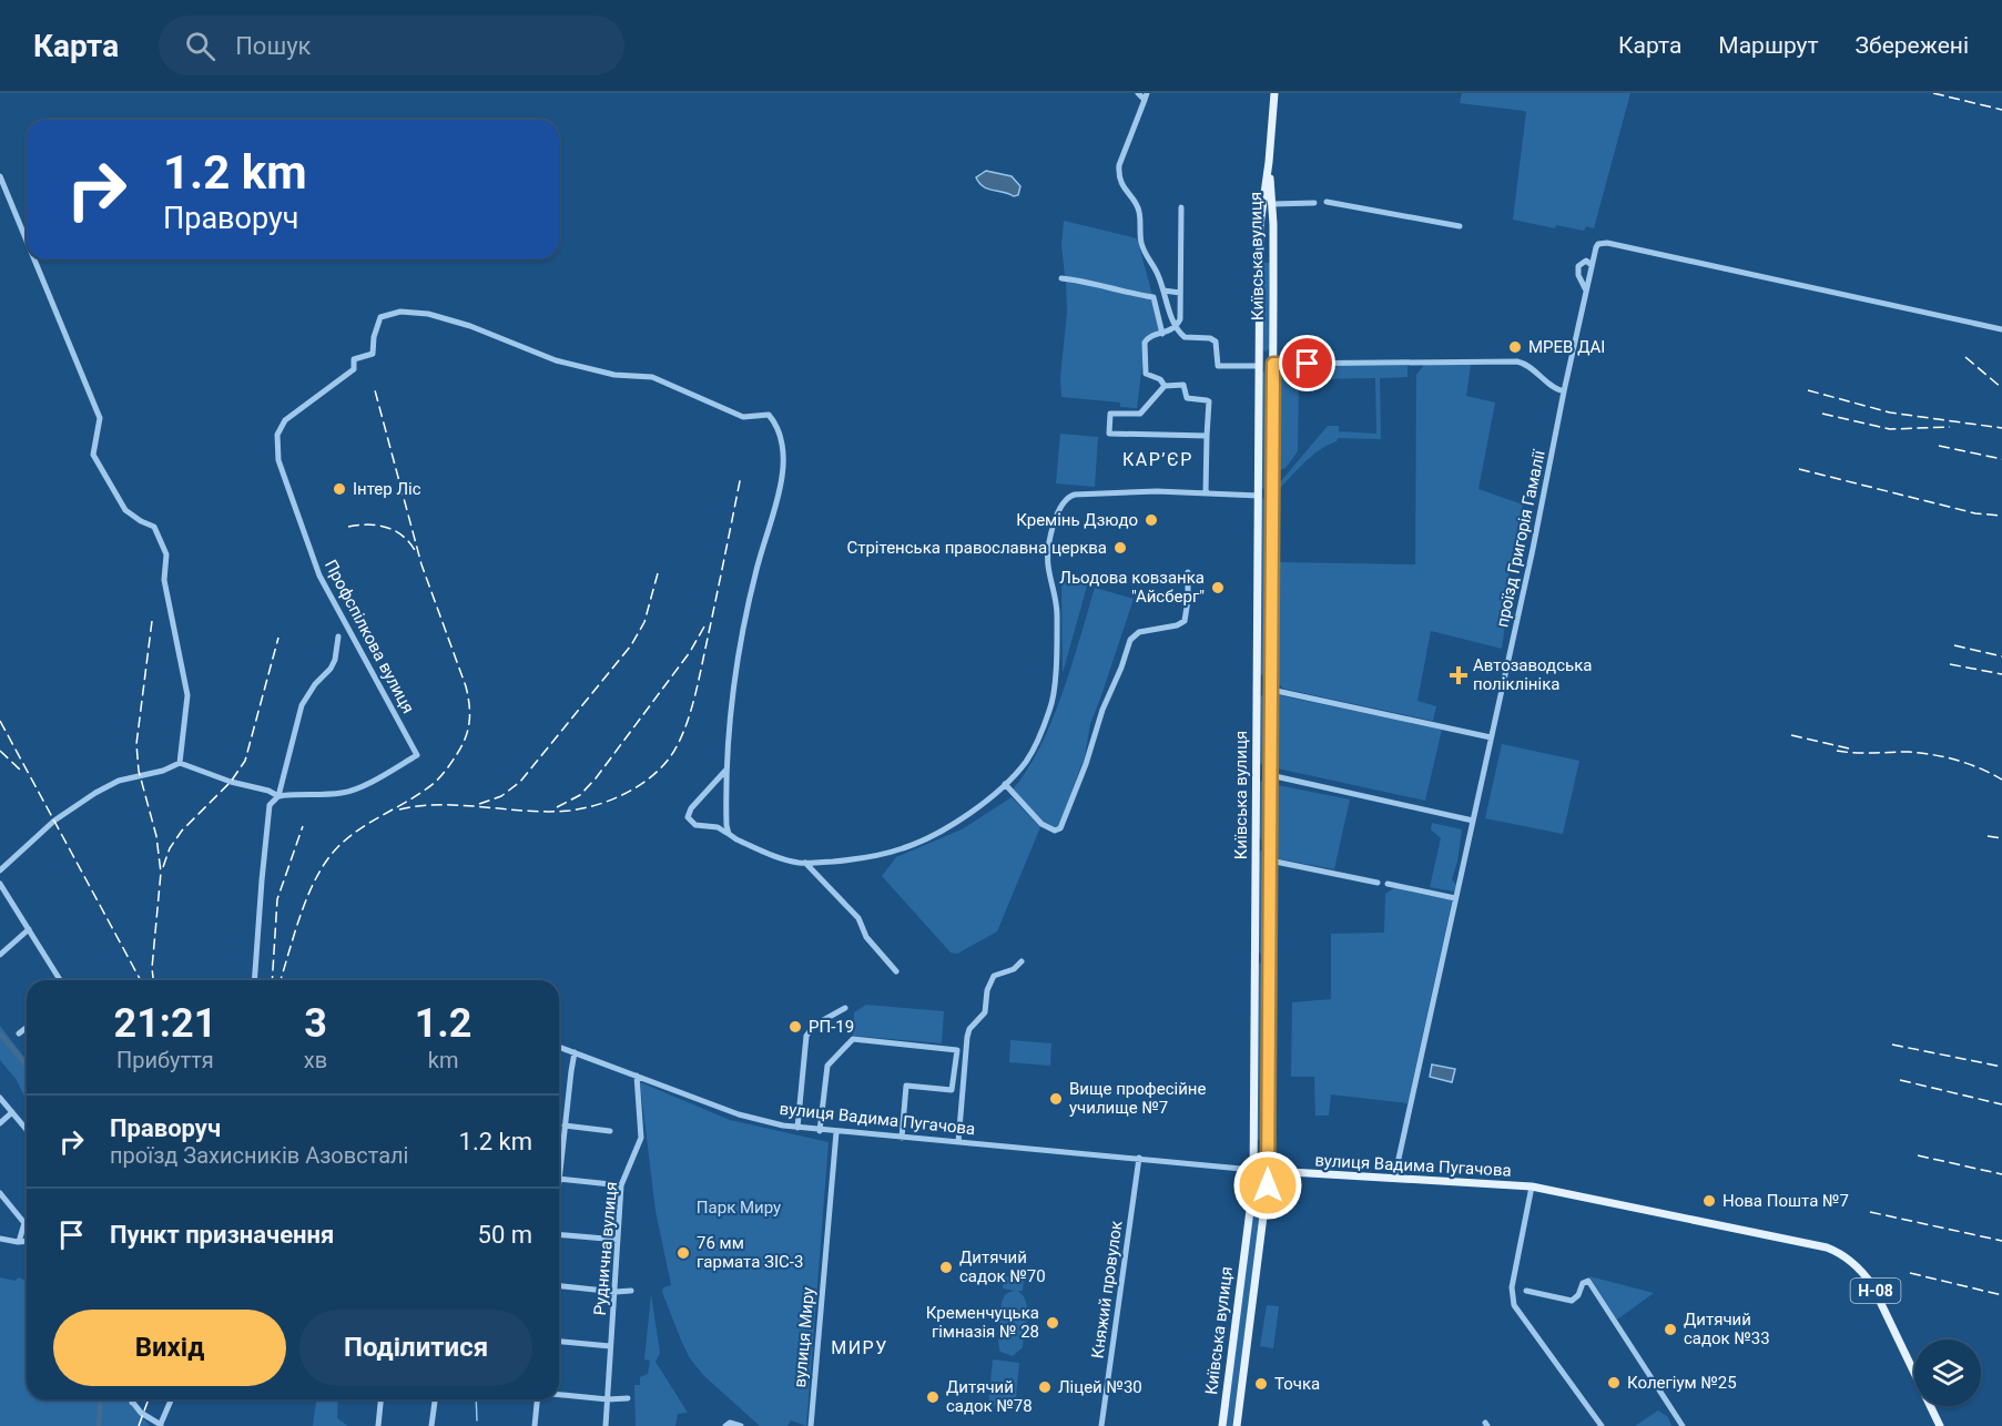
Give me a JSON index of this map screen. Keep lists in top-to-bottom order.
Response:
{
  "streets": {
    "main road": ["Київська вулиця", "вулиця Вадима Пугачова", "Н-08"],
    "street": [
      "проїзд Григорія Гамалії",
      "Профспілкова вулиця",
      "Руднична вулиця",
      "Княжий провулок",
      "вулиця Миру"
    ]
  },
  "crossings": [
    ["Київська вулиця", "вулиця Вадима Пугачова"],
    ["проїзд Григорія Гамалії", "вулиця Вадима Пугачова"],
    ["вулиця Вадима Пугачова", "Руднична вулиця"],
    ["вулиця Вадима Пугачова", "Княжий провулок"],
    ["вулиця Вадима Пугачова", "вулиця Миру"]
  ],
  "districts": ["КАР’ЄР", "МИРУ"],
  "parks": ["Парк Миру"],
  "places": {
    "other": [
      "МРЕВ ДАІ",
      "Інтер Ліс",
      "Кремінь Дзюдо",
      "Стрітенська православна церква",
      "Льодова ковзанка \"Айсберг\"",
      "РП-19",
      "Вище професійне училище №7",
      "Нова Пошта №7",
      "76 мм гармата ЗІС-3",
      "Дитячий садок №70",
      "Кременчуцька гімназія № 28",
      "Дитячий садок №33",
      "Колегіум №25",
      "Точка",
      "Ліцей №30",
      "Дитячий садок №78"
    ],
    "health": ["Автозаводська поліклініка"]
  },
  "page": {
    "header": "Карта",
    "search": "Пошук",
    "nav": ["Карта", "Маршрут", "Збережені"],
    "turn": ["1.2 km", "Праворуч"],
    "eta": [
      "21:21",
      "Прибуття",
      "3",
      "хв",
      "1.2",
      "km"
    ],
    "list": [
      {
        "name": "Праворуч",
        "note": "проїзд Захисників Азовсталі",
        "value": "1.2 km"
      },
      {
        "name": "Пункт призначення",
        "value": "50 m"
      }
    ],
    "buttons": ["Вихід", "Поділитися"]
  }
}
